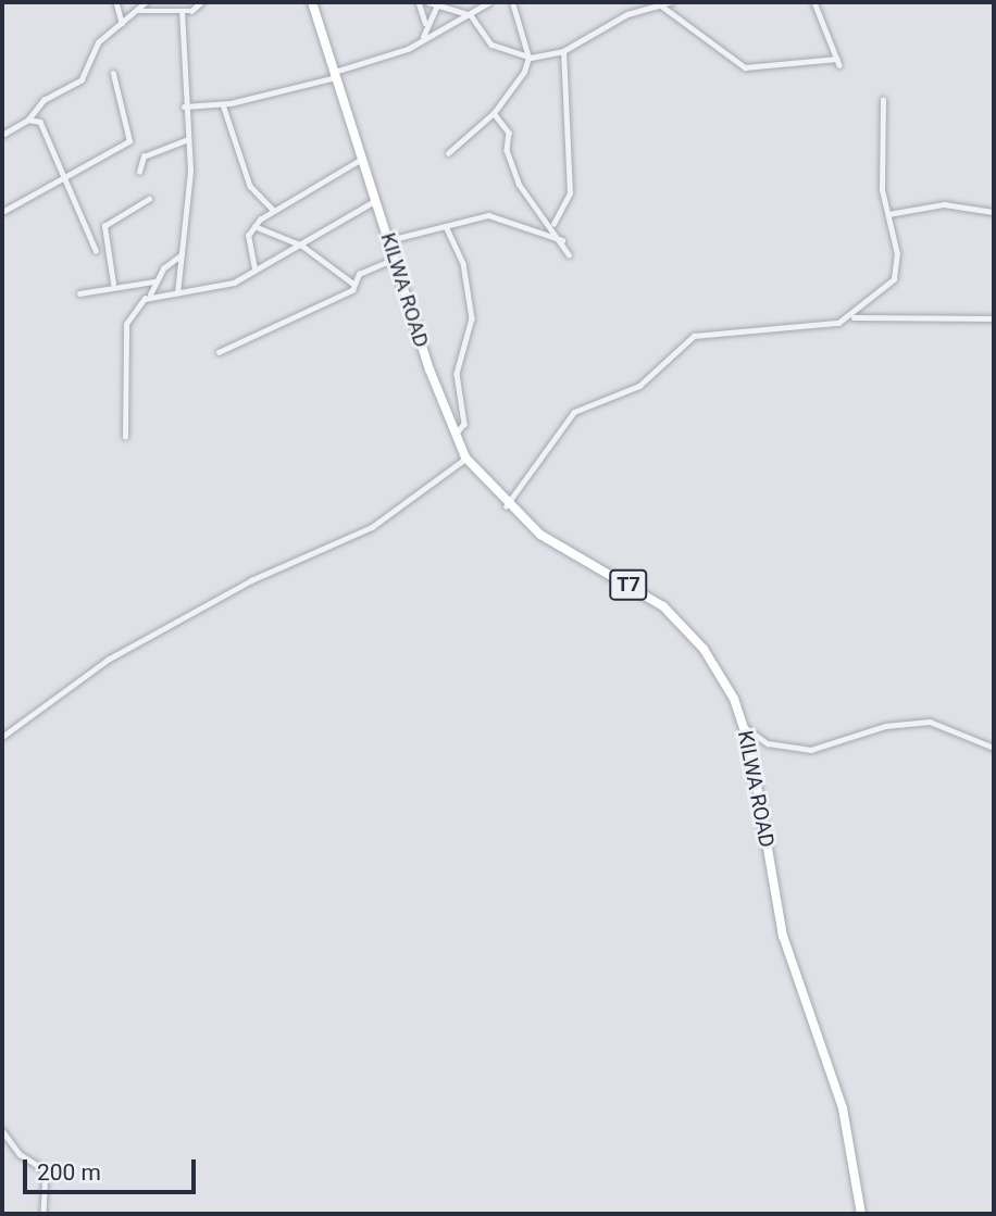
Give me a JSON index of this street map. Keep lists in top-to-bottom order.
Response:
{
  "streets": {
    "highway": ["KILWA ROAD", "T7"]
  },
  "scale_bar": "200 m"
}
